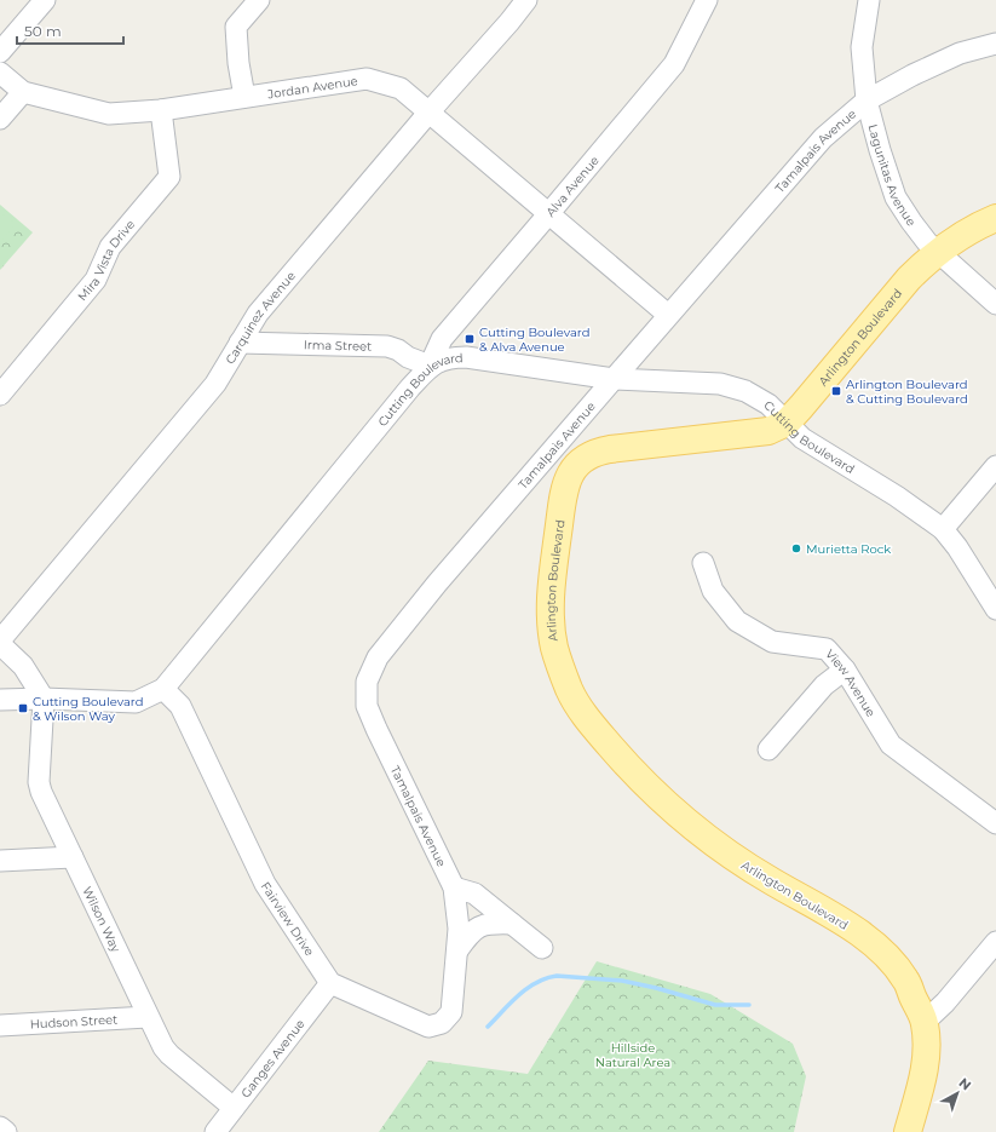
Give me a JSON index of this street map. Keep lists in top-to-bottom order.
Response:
{
  "streets": {
    "main road": ["Arlington Boulevard"],
    "street": [
      "Jordan Avenue",
      "Tamalpais Avenue",
      "Lagunitas Avenue",
      "Alva Avenue",
      "Mira Vista Drive",
      "Carquinez Avenue",
      "Irma Street",
      "Cutting Boulevard",
      "View Avenue",
      "Fairview Drive",
      "Wilson Way",
      "Hudson Street",
      "Ganges Avenue"
    ]
  },
  "crossings": [
    ["Jordan Avenue", "Tamalpais Avenue"],
    ["Jordan Avenue", "Alva Avenue"],
    ["Jordan Avenue", "Mira Vista Drive"],
    ["Jordan Avenue", "Carquinez Avenue"],
    ["Tamalpais Avenue", "Lagunitas Avenue"],
    ["Tamalpais Avenue", "Cutting Boulevard"],
    ["Lagunitas Avenue", "Arlington Boulevard"],
    ["Alva Avenue", "Irma Street"],
    ["Alva Avenue", "Cutting Boulevard"],
    ["Carquinez Avenue", "Irma Street"],
    ["Arlington Boulevard", "Cutting Boulevard"],
    ["Irma Street", "Cutting Boulevard"],
    ["Cutting Boulevard", "Fairview Drive"],
    ["Cutting Boulevard", "Wilson Way"],
    ["Fairview Drive", "Ganges Avenue"],
    ["Wilson Way", "Hudson Street"],
    ["Wilson Way", "Ganges Avenue"]
  ],
  "parks": ["Hillside Natural Area"],
  "places": {
    "transit": ["Cutting Boulevard & Alva Avenue", "Arlington Boulevard & Cutting Boulevard", "Cutting Boulevard & Wilson Way"],
    "other": ["Murietta Rock"]
  },
  "scale_bar": "50 m",
  "north": "top right"
}
